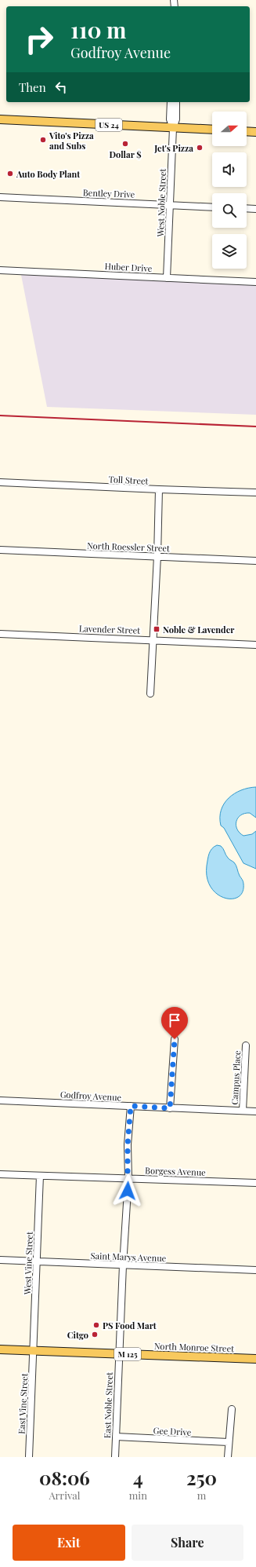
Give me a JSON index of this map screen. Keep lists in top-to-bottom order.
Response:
{
  "streets": {
    "main road": ["US 24", "North Monroe Street", "M 125"],
    "street": [
      "Bentley Drive",
      "West Noble Street",
      "Huber Drive",
      "Toll Street",
      "North Roessler Street",
      "Lavender Street",
      "Campus Place",
      "Godfroy Avenue",
      "Borgess Avenue",
      "Saint Marys Avenue",
      "West Vine Street",
      "East Vine Street",
      "East Noble Street",
      "Gee Drive"
    ]
  },
  "crossings": [
    ["US 24", "West Noble Street"],
    ["Bentley Drive", "West Noble Street"],
    ["West Noble Street", "Huber Drive"],
    ["Campus Place", "Godfroy Avenue"],
    ["Borgess Avenue", "West Vine Street"],
    ["Saint Marys Avenue", "West Vine Street"],
    ["West Vine Street", "North Monroe Street"],
    ["West Vine Street", "East Vine Street"],
    ["North Monroe Street", "East Vine Street"],
    ["North Monroe Street", "East Noble Street"],
    ["East Noble Street", "Gee Drive"]
  ],
  "places": {
    "other": [
      "Vito's Pizza and Subs",
      "Dollar $",
      "Jet's Pizza",
      "Auto Body Plant",
      "PS Food Mart",
      "Citgo"
    ],
    "transit": ["Noble & Lavender"]
  },
  "north": "right",
  "page": {
    "turn": ["110 m", "Godfroy Avenue"],
    "then": "Then",
    "eta": [
      "08:06",
      "Arrival",
      "4",
      "min",
      "250",
      "m"
    ],
    "buttons": ["Exit", "Share"]
  }
}
